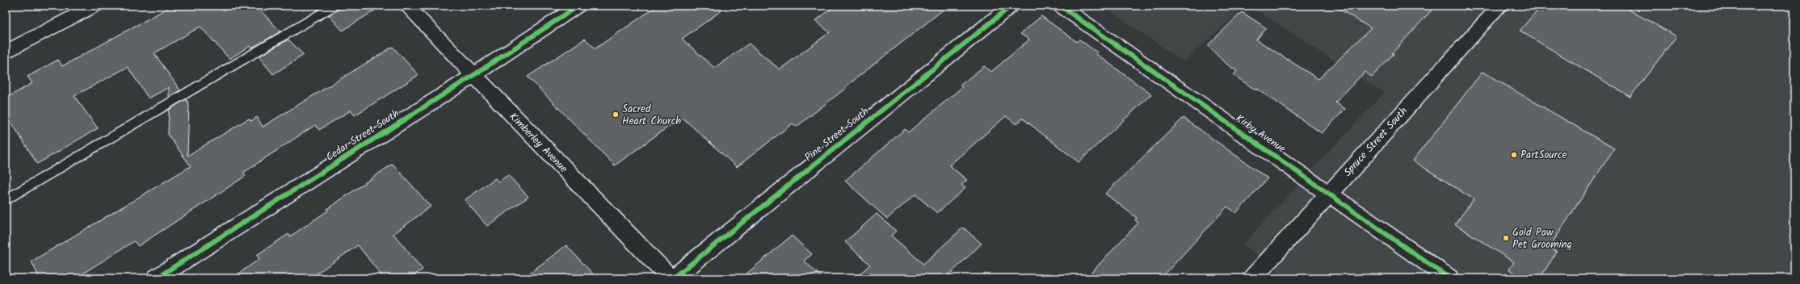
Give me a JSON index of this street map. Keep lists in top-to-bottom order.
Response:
{
  "streets": {
    "street": [
      "Kirby Avenue",
      "Pine Street South",
      "Cedar Street South",
      "Spruce Street South",
      "Kimberley Avenue"
    ]
  },
  "crossings": [
    ["Kirby Avenue", "Spruce Street South"],
    ["Cedar Street South", "Kimberley Avenue"]
  ],
  "places": ["Sacred Heart Church", "PartSource", "Gold Paw Pet Grooming"]
}
